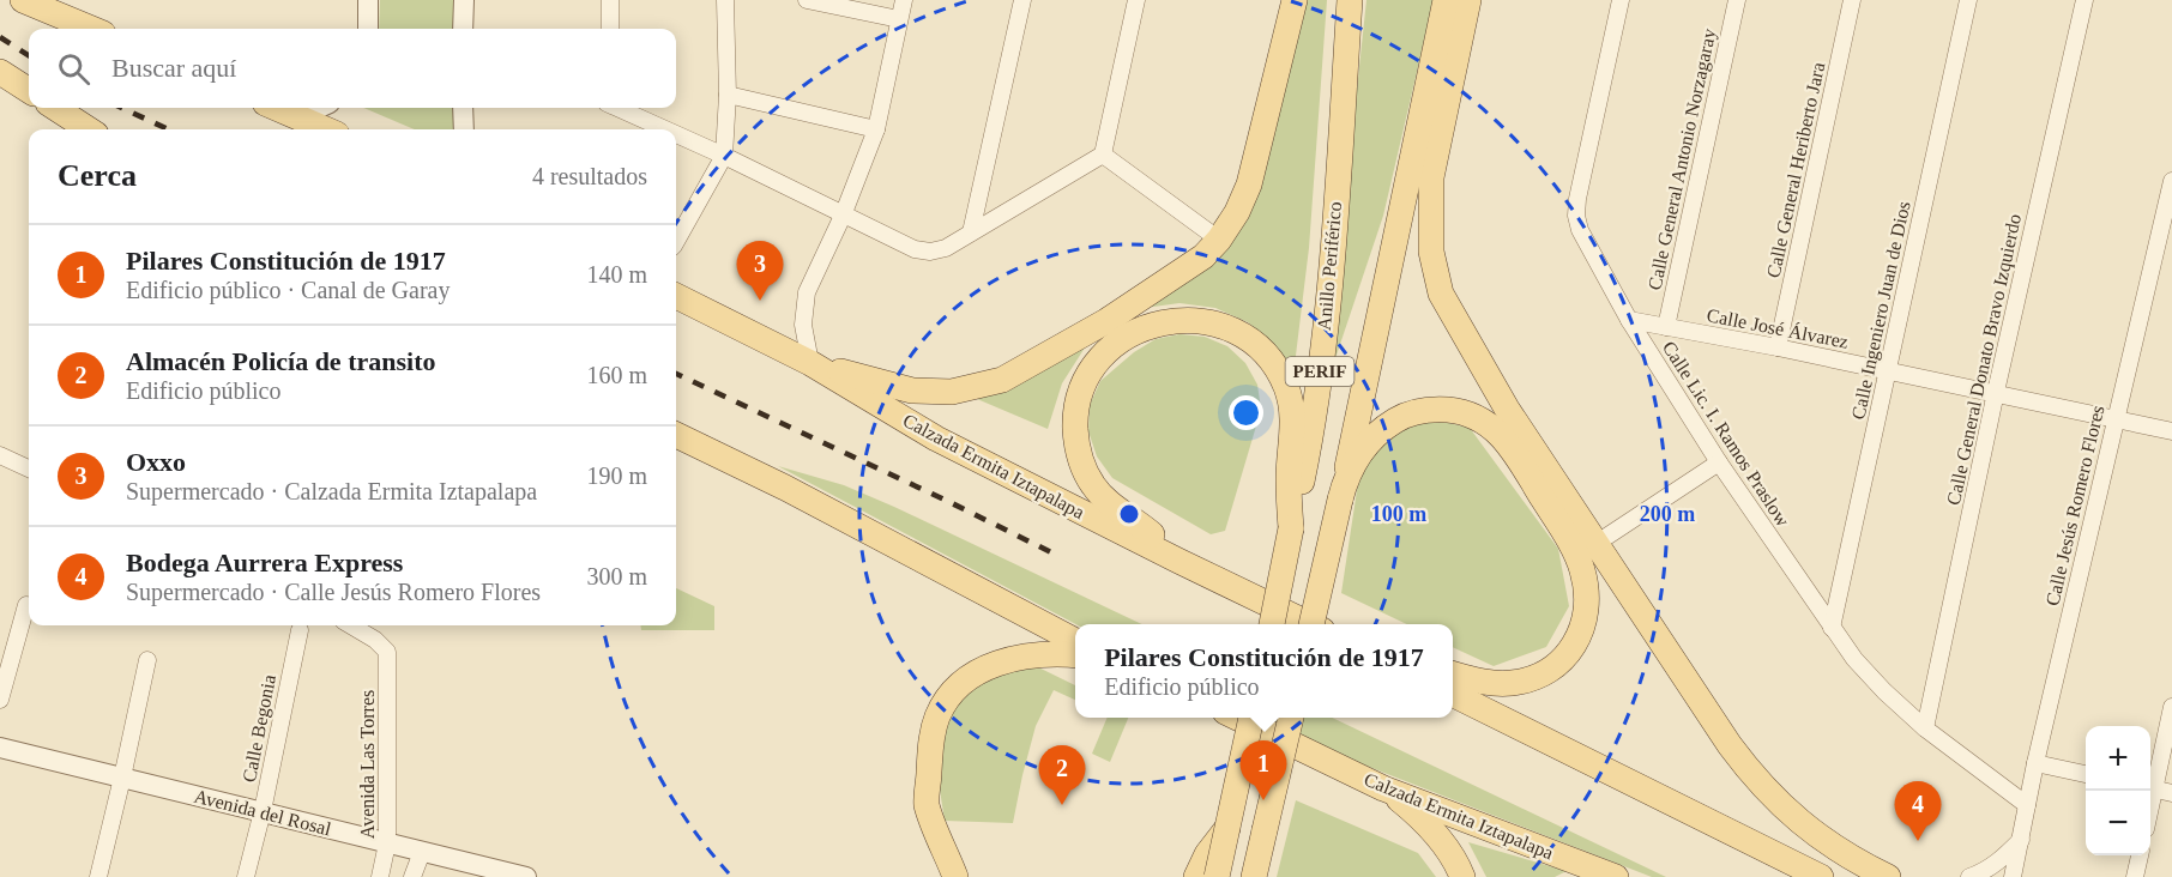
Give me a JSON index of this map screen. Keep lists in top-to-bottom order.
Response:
{
  "streets": {
    "main road": ["Anillo Periférico", "PERIF", "Calzada Ermita Iztapalapa"],
    "street": [
      "Calle General Antonio Norzagaray",
      "Calle General Heriberto Jara",
      "Calle Ingeniero Juan de Dios",
      "Calle José Álvarez",
      "Calle General Donato Bravo Izquierdo",
      "Calle Lic. I. Ramos Praslow",
      "Calle Jesús Romero Flores",
      "Calle Begonia",
      "Avenida Las Torres",
      "Avenida del Rosal"
    ]
  },
  "crossings": [
    ["Calle General Antonio Norzagaray", "Calle José Álvarez"],
    ["Calle General Heriberto Jara", "Calle José Álvarez"],
    ["Anillo Periférico", "PERIF"],
    ["Calle Ingeniero Juan de Dios", "Calle José Álvarez"],
    ["Calle Ingeniero Juan de Dios", "Calle Lic. I. Ramos Praslow"],
    ["Calle José Álvarez", "Calle General Donato Bravo Izquierdo"],
    ["Calle José Álvarez", "Calle Lic. I. Ramos Praslow"],
    ["Calle José Álvarez", "Calle Jesús Romero Flores"],
    ["Calle General Donato Bravo Izquierdo", "Calle Lic. I. Ramos Praslow"],
    ["Calle Lic. I. Ramos Praslow", "Calle Jesús Romero Flores"],
    ["Calle Begonia", "Avenida del Rosal"],
    ["Avenida Las Torres", "Avenida del Rosal"]
  ],
  "page": {
    "search": "Buscar aquí",
    "heading": ["Cerca", "4 resultados"],
    "list": [
      {
        "mark": "1",
        "name": "Pilares Constitución de 1917",
        "note": "Edificio público · Canal de Garay",
        "value": "140 m"
      },
      {
        "mark": "2",
        "name": "Almacén Policía de transito",
        "note": "Edificio público",
        "value": "160 m"
      },
      {
        "mark": "3",
        "name": "Oxxo",
        "note": "Supermercado · Calzada Ermita Iztapalapa",
        "value": "190 m"
      },
      {
        "mark": "4",
        "name": "Bodega Aurrera Express",
        "note": "Supermercado · Calle Jesús Romero Flores",
        "value": "300 m"
      }
    ],
    "pins": [
      "3",
      "1",
      "2",
      "4"
    ],
    "popup": ["Pilares Constitución de 1917", "Edificio público"],
    "map_buttons": ["+", "−"]
  },
  "rings": ["100 m", "200 m"]
}
